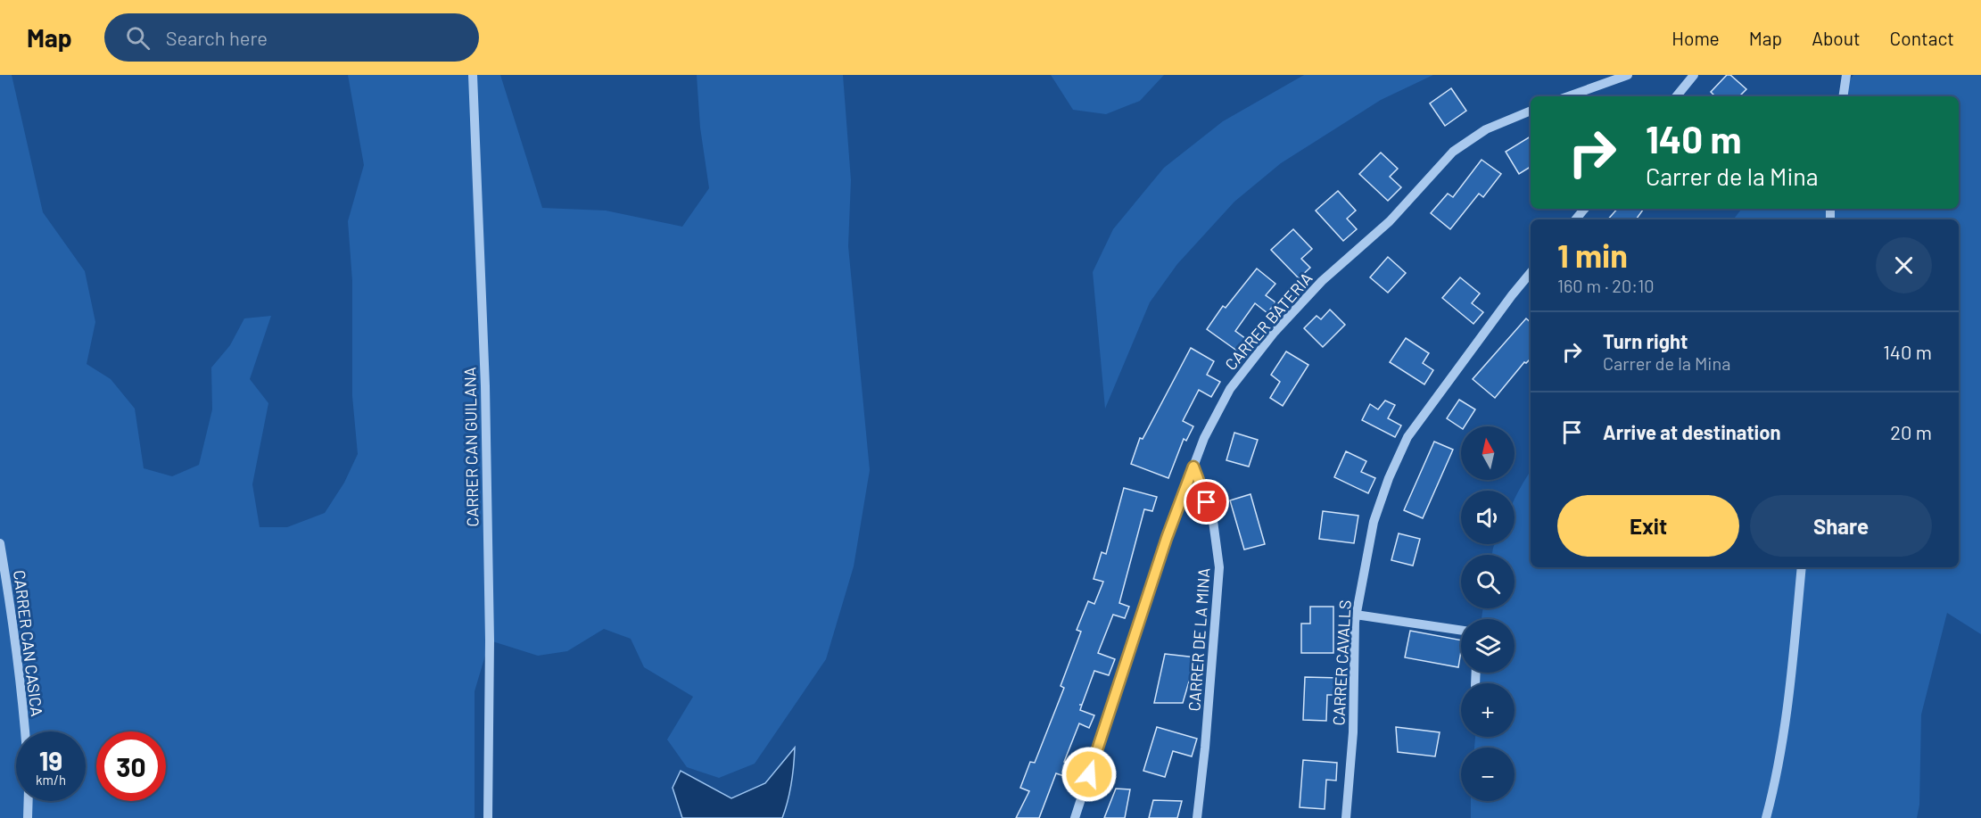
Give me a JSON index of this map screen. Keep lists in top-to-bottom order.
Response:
{
  "streets": {
    "street": [
      "CARRER BATERIA",
      "CARRER CAN GUILANA",
      "CARRER DE LA MINA",
      "CARRER CAN CASICA",
      "CARRER CAVALLS"
    ]
  },
  "crossings": [
    ["CARRER BATERIA", "CARRER DE LA MINA"]
  ],
  "north": "top",
  "page": {
    "header": "Map",
    "search": "Search here",
    "nav": [
      "Home",
      "Map",
      "About",
      "Contact"
    ],
    "turn": ["140 m", "Carrer de la Mina"],
    "heading": ["1 min", "160 m · 20:10"],
    "list": [
      {
        "name": "Turn right",
        "note": "Carrer de la Mina",
        "value": "140 m"
      },
      {
        "name": "Arrive at destination",
        "value": "20 m"
      }
    ],
    "map_buttons": ["+", "−"],
    "buttons": ["Exit", "Share"],
    "speed": "19 km/h",
    "limit": "30"
  }
}
